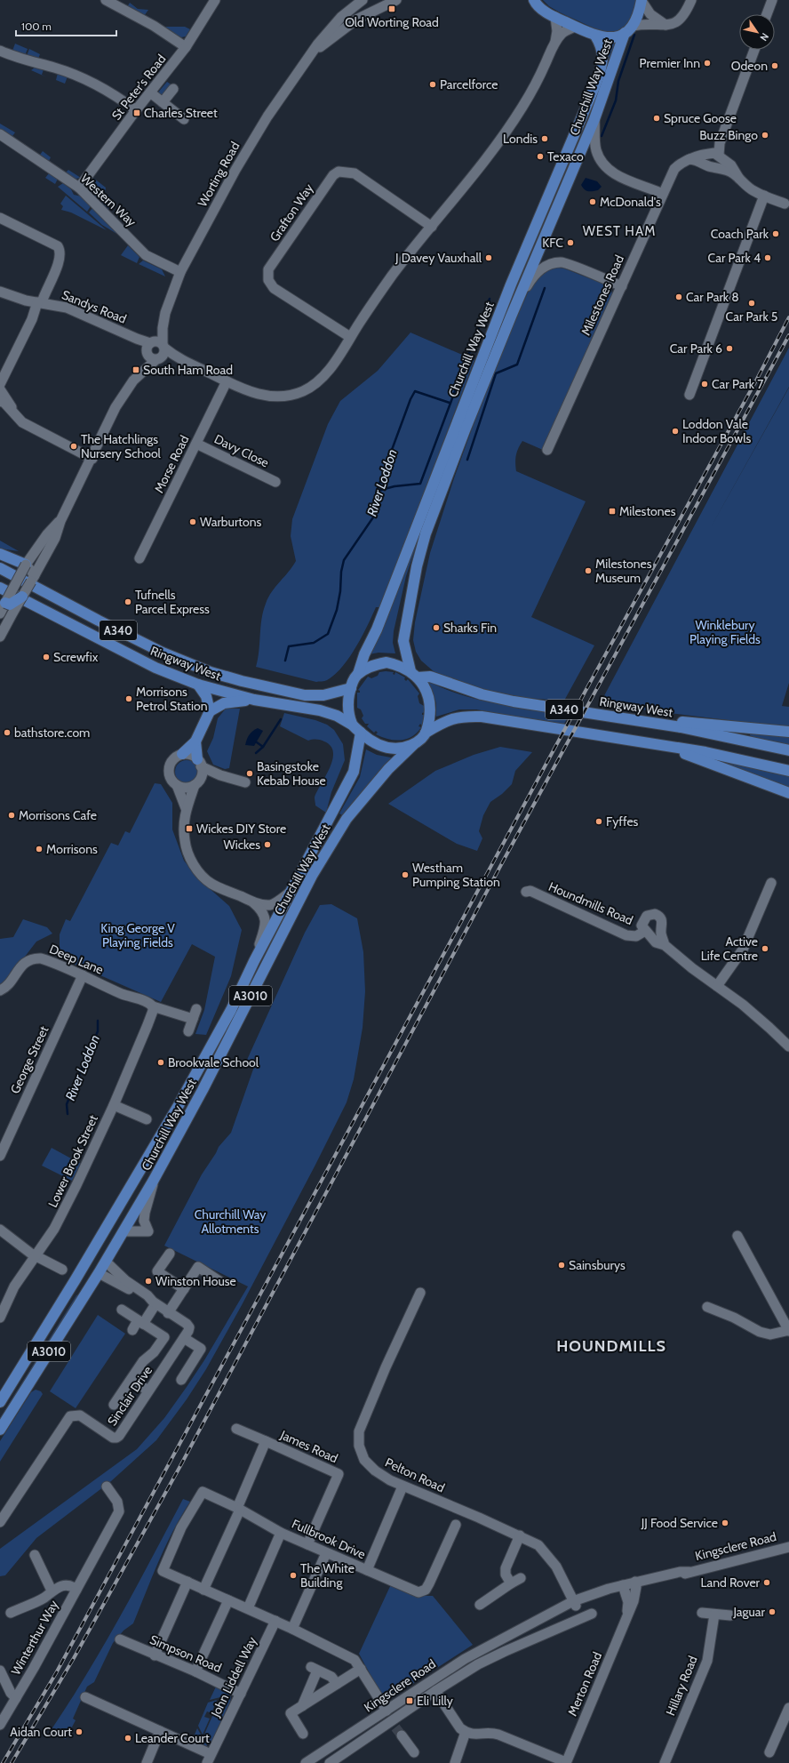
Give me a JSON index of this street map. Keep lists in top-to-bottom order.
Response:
{
  "streets": {
    "main road": [
      "Churchill Way West",
      "A340",
      "Ringway West",
      "A3010"
    ],
    "street": [
      "St Peter's Road",
      "Worting Road",
      "Western Way",
      "Grafton Way",
      "Milestones Road",
      "Sandys Road",
      "Davy Close",
      "Morse Road",
      "Houndmills Road",
      "Deep Lane",
      "George Street",
      "Lower Brook Street",
      "Sinclair Drive",
      "James Road",
      "Pelton Road",
      "Fullbrook Drive",
      "Kingsclere Road",
      "Winterthur Way",
      "Simpson Road",
      "John Liddell Way",
      "Merton Road",
      "Hillary Road"
    ]
  },
  "crossings": [
    ["St Peter's Road", "Western Way"],
    ["Churchill Way West", "A340"],
    ["Churchill Way West", "Ringway West"],
    ["Churchill Way West", "Sinclair Drive"],
    ["Worting Road", "Western Way"],
    ["Worting Road", "Sandys Road"],
    ["Davy Close", "Morse Road"],
    ["A340", "Ringway West"],
    ["Deep Lane", "George Street"],
    ["Deep Lane", "Lower Brook Street"],
    ["James Road", "Fullbrook Drive"],
    ["Pelton Road", "Fullbrook Drive"],
    ["Pelton Road", "Kingsclere Road"],
    ["Kingsclere Road", "Merton Road"],
    ["Simpson Road", "John Liddell Way"]
  ],
  "districts": ["WEST HAM", "HOUNDMILLS"],
  "water": ["River Loddon"],
  "parks": ["Winklebury Playing Fields", "King George V Playing Fields", "Churchill Way Allotments"],
  "places": {
    "transit": [
      "Old Worting Road",
      "Charles Street",
      "South Ham Road",
      "Milestones",
      "Wickes DIY Store",
      "Eli Lilly"
    ],
    "other": [
      "Premier Inn",
      "Odeon",
      "Parcelforce",
      "Spruce Goose",
      "Buzz Bingo",
      "Londis",
      "Texaco",
      "McDonald's",
      "Coach Park",
      "KFC",
      "J Davey Vauxhall",
      "Car Park 4",
      "Car Park 8",
      "Car Park 5",
      "Car Park 6",
      "Car Park 7",
      "Loddon Vale Indoor Bowls",
      "The Hatchlings Nursery School",
      "Warburtons",
      "Milestones Museum",
      "Tufnells Parcel Express",
      "Sharks Fin",
      "Screwfix",
      "Morrisons Petrol Station",
      "bathstore.com",
      "Basingstoke Kebab House",
      "Morrisons Cafe",
      "Fyffes",
      "Wickes",
      "Morrisons",
      "Westham Pumping Station",
      "Active Life Centre",
      "Brookvale School",
      "Sainsburys",
      "Winston House",
      "JJ Food Service",
      "The White Building",
      "Land Rover",
      "Jaguar",
      "Aidan Court",
      "Leander Court"
    ]
  },
  "scale_bar": "100 m",
  "north": "bottom right"
}
